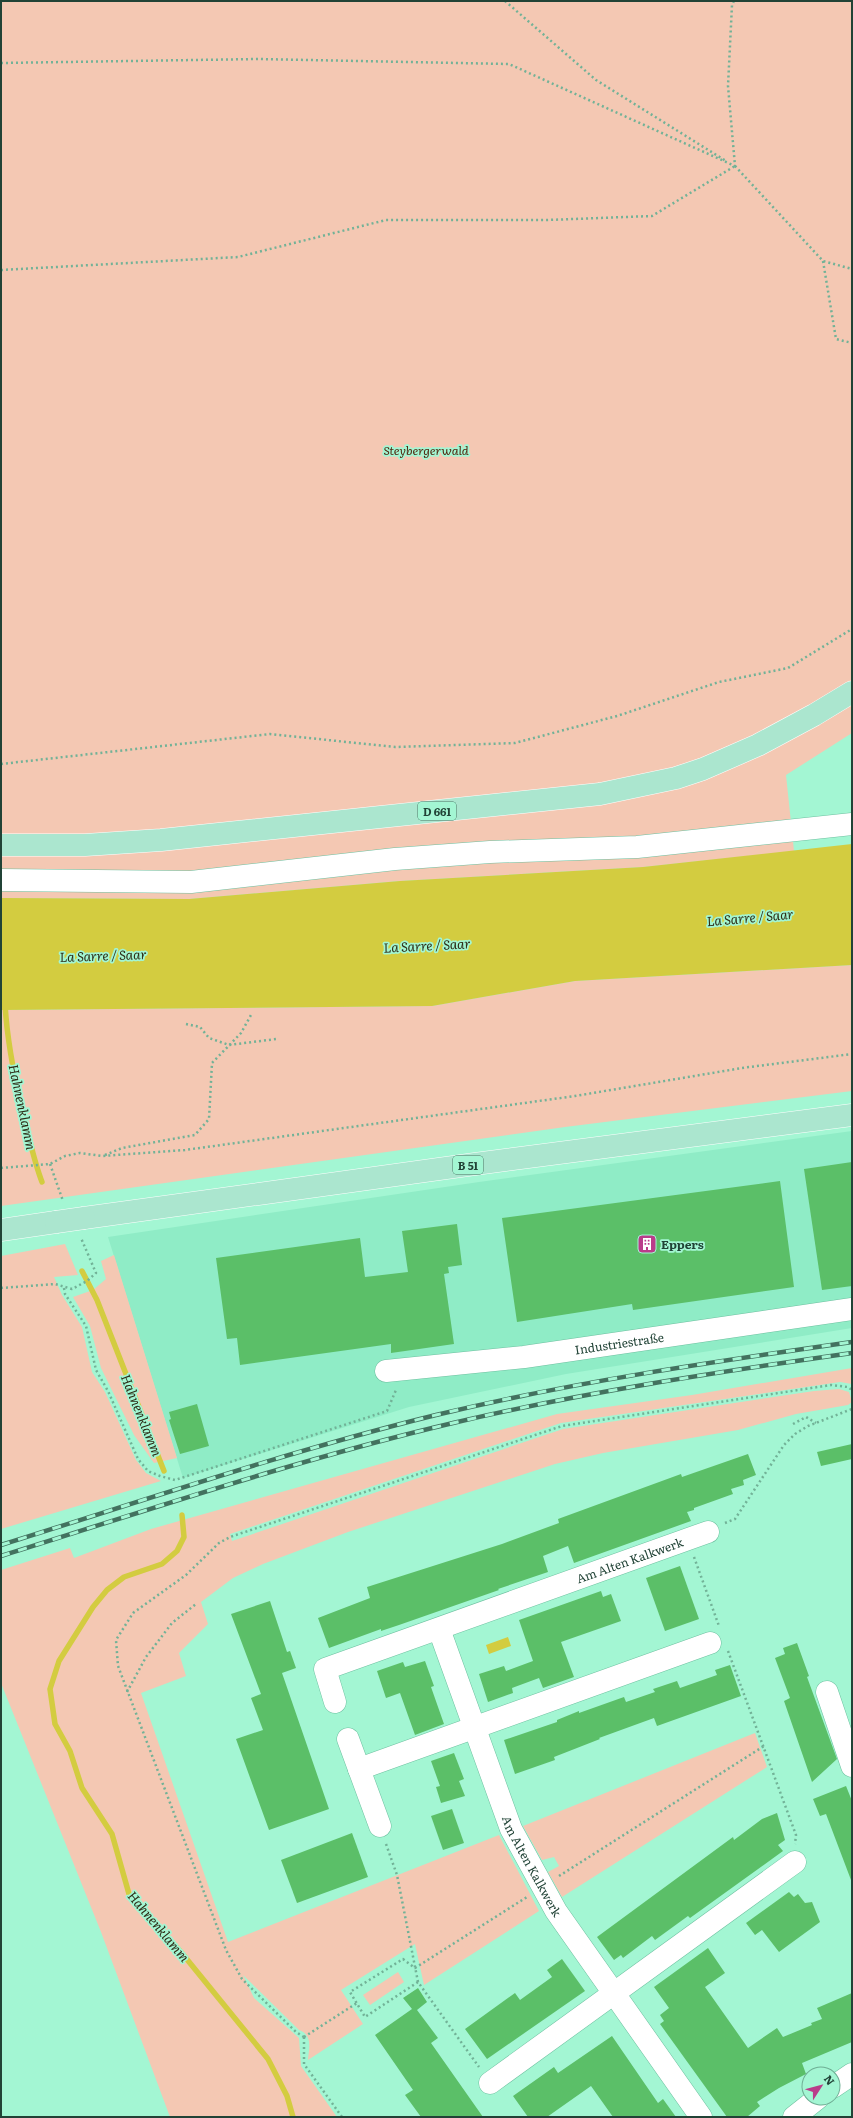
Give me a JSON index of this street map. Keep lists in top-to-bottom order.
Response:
{
  "streets": {
    "main road": ["D 661", "B 51"],
    "street": ["Industriestraße", "Am Alten Kalkwerk"]
  },
  "water": ["La Sarre / Saar", "Hahnenklamm"],
  "parks": ["Steybergerwald"],
  "places": {
    "building": ["Eppers"]
  },
  "north": "top right"
}
